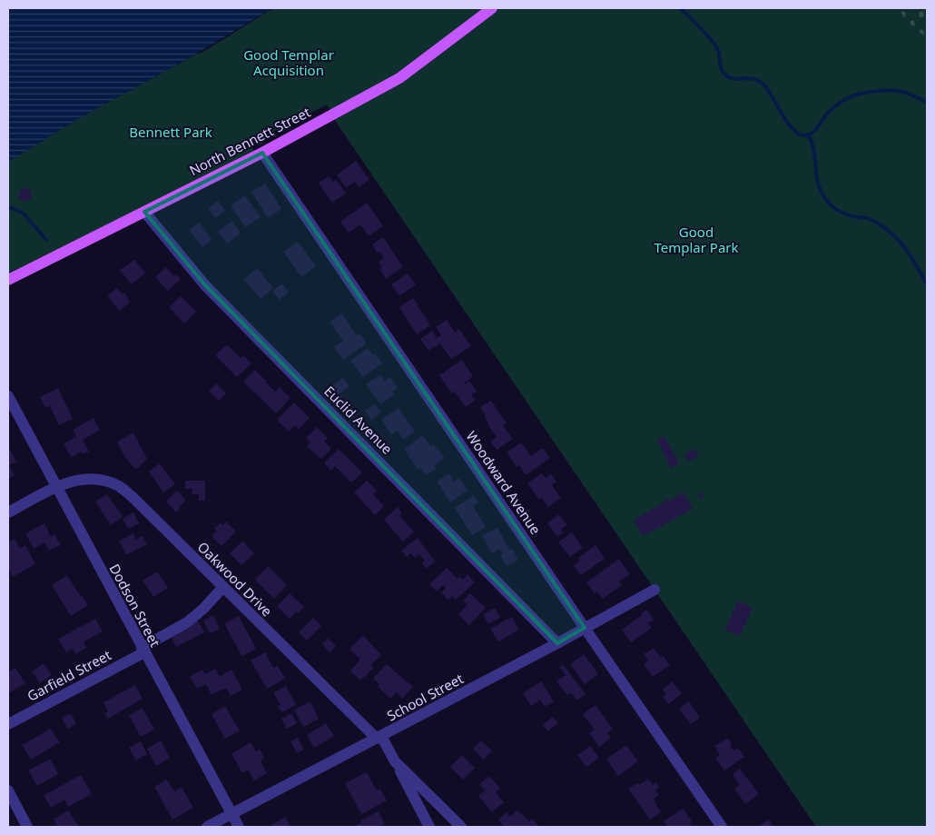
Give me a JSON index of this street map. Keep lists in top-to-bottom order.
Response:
{
  "streets": {
    "main road": ["North Bennett Street"],
    "street": [
      "Euclid Avenue",
      "Woodward Avenue",
      "Oakwood Drive",
      "Dodson Street",
      "Garfield Street",
      "School Street"
    ]
  },
  "crossings": [
    ["North Bennett Street", "Euclid Avenue"],
    ["North Bennett Street", "Woodward Avenue"],
    ["Euclid Avenue", "School Street"],
    ["Woodward Avenue", "School Street"],
    ["Oakwood Drive", "Dodson Street"],
    ["Oakwood Drive", "Garfield Street"],
    ["Oakwood Drive", "School Street"],
    ["Dodson Street", "Garfield Street"],
    ["Dodson Street", "School Street"]
  ],
  "parks": ["Good Templar Acquisition", "Bennett Park", "Good Templar Park"]
}
